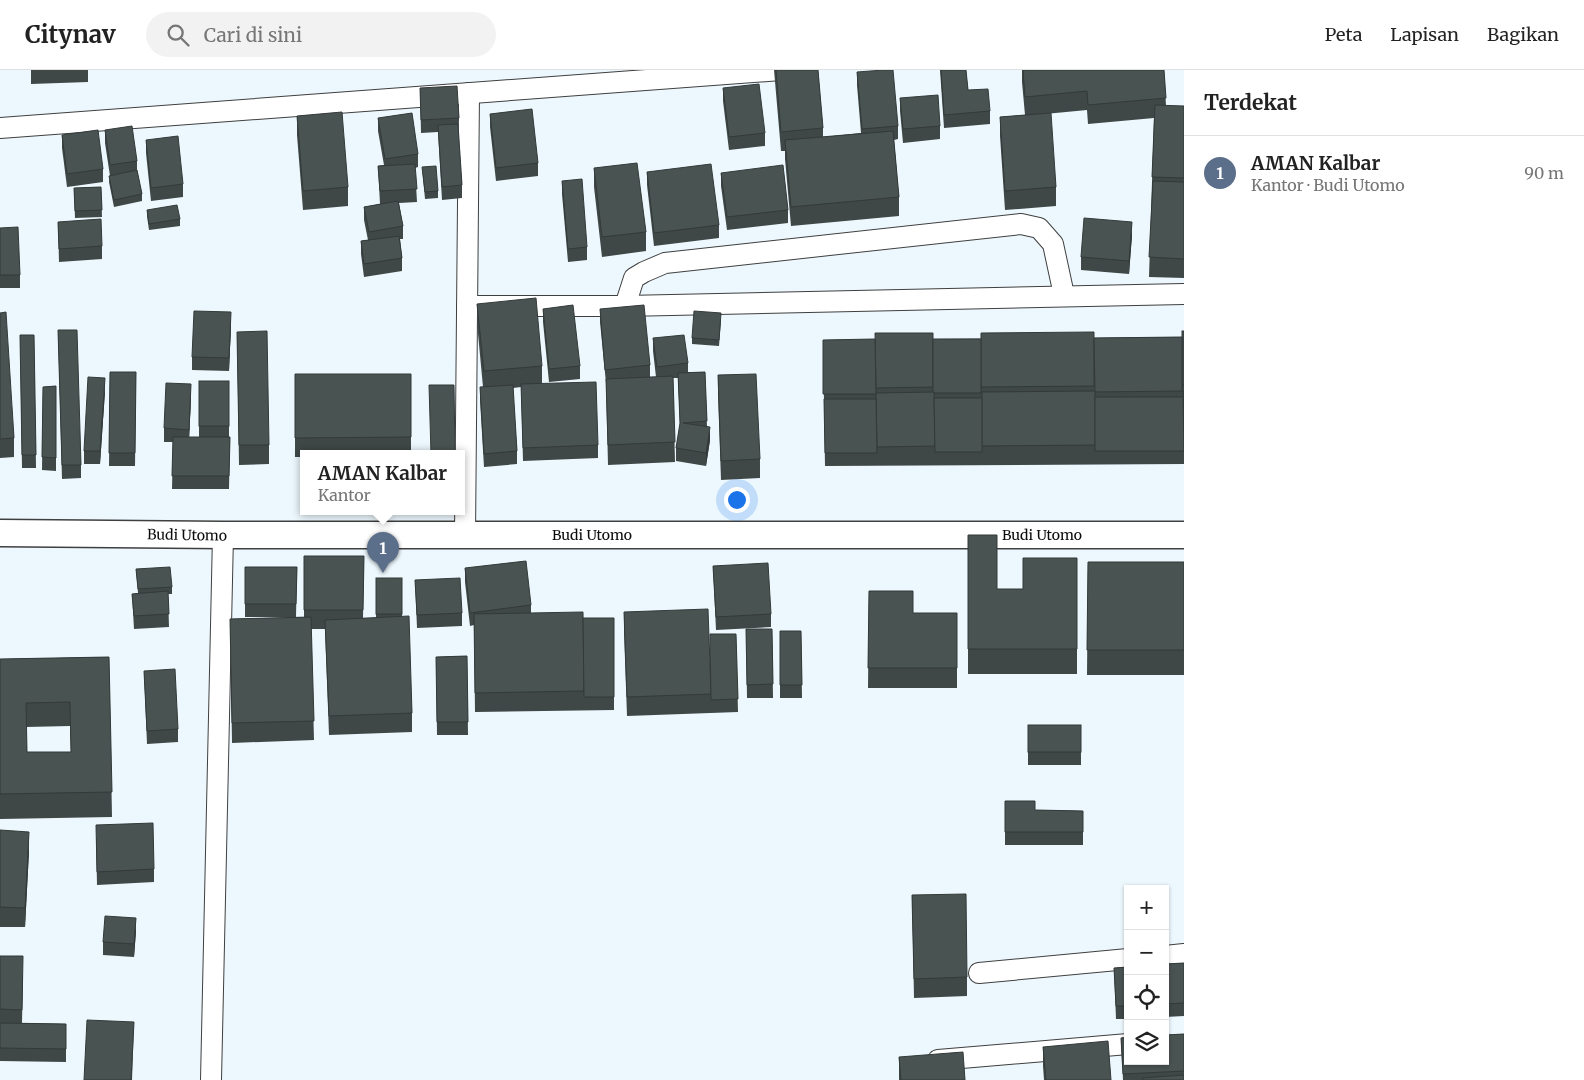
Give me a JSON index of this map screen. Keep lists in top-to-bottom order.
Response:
{
  "streets": {
    "street": ["Budi Utomo"]
  },
  "page": {
    "header": "Citynav",
    "search": "Cari di sini",
    "nav": ["Peta", "Lapisan", "Bagikan"],
    "heading": "Terdekat",
    "list": [
      {
        "mark": "1",
        "name": "AMAN Kalbar",
        "note": "Kantor · Budi Utomo",
        "value": "90 m"
      }
    ],
    "popup": ["AMAN Kalbar", "Kantor"],
    "pins": "1",
    "map_buttons": ["+", "−"]
  }
}
